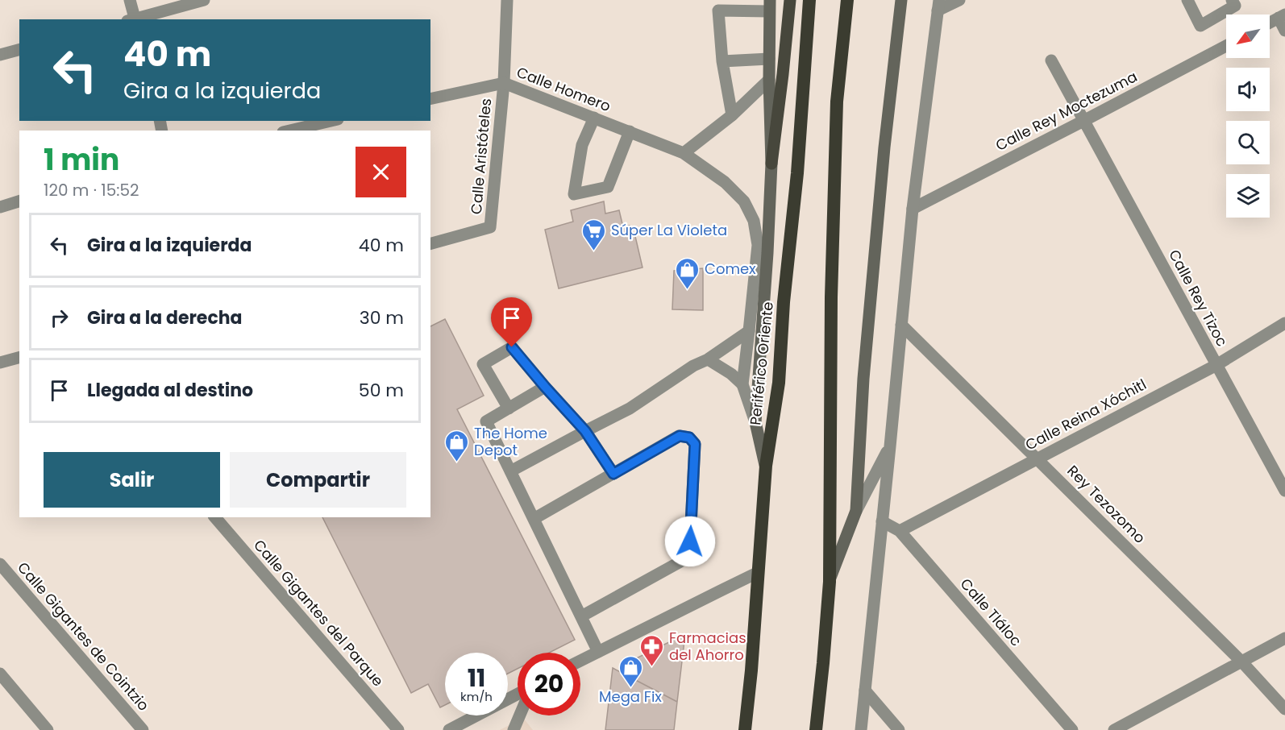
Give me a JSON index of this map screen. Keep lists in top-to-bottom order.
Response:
{
  "streets": {
    "highway": ["Periférico Oriente"],
    "street": [
      "Calle Homero",
      "Calle Rey Moctezuma",
      "Calle Aristóteles",
      "Calle Rey Tizoc",
      "Calle Reina Xóchitl",
      "Rey Tezozomo",
      "Calle Tláloc",
      "Calle Gigantes del Parque",
      "Calle Gigantes de Cointzio"
    ]
  },
  "crossings": [
    ["Calle Homero", "Calle Aristóteles"],
    ["Calle Rey Moctezuma", "Calle Rey Tizoc"],
    ["Calle Rey Tizoc", "Calle Reina Xóchitl"],
    ["Calle Reina Xóchitl", "Rey Tezozomo"],
    ["Calle Reina Xóchitl", "Calle Tláloc"]
  ],
  "places": {
    "supermarket": ["Súper La Violeta"],
    "shop": ["Comex", "The Home Depot", "Mega Fix"],
    "pharmacy": ["Farmacias del Ahorro"]
  },
  "north": "bottom left",
  "page": {
    "turn": ["40 m", "Gira a la izquierda"],
    "heading": ["1 min", "120 m · 15:52"],
    "list": [
      {
        "name": "Gira a la izquierda",
        "value": "40 m"
      },
      {
        "name": "Gira a la derecha",
        "value": "30 m"
      },
      {
        "name": "Llegada al destino",
        "value": "50 m"
      }
    ],
    "buttons": ["Salir", "Compartir"],
    "speed": "11 km/h",
    "limit": "20"
  }
}
